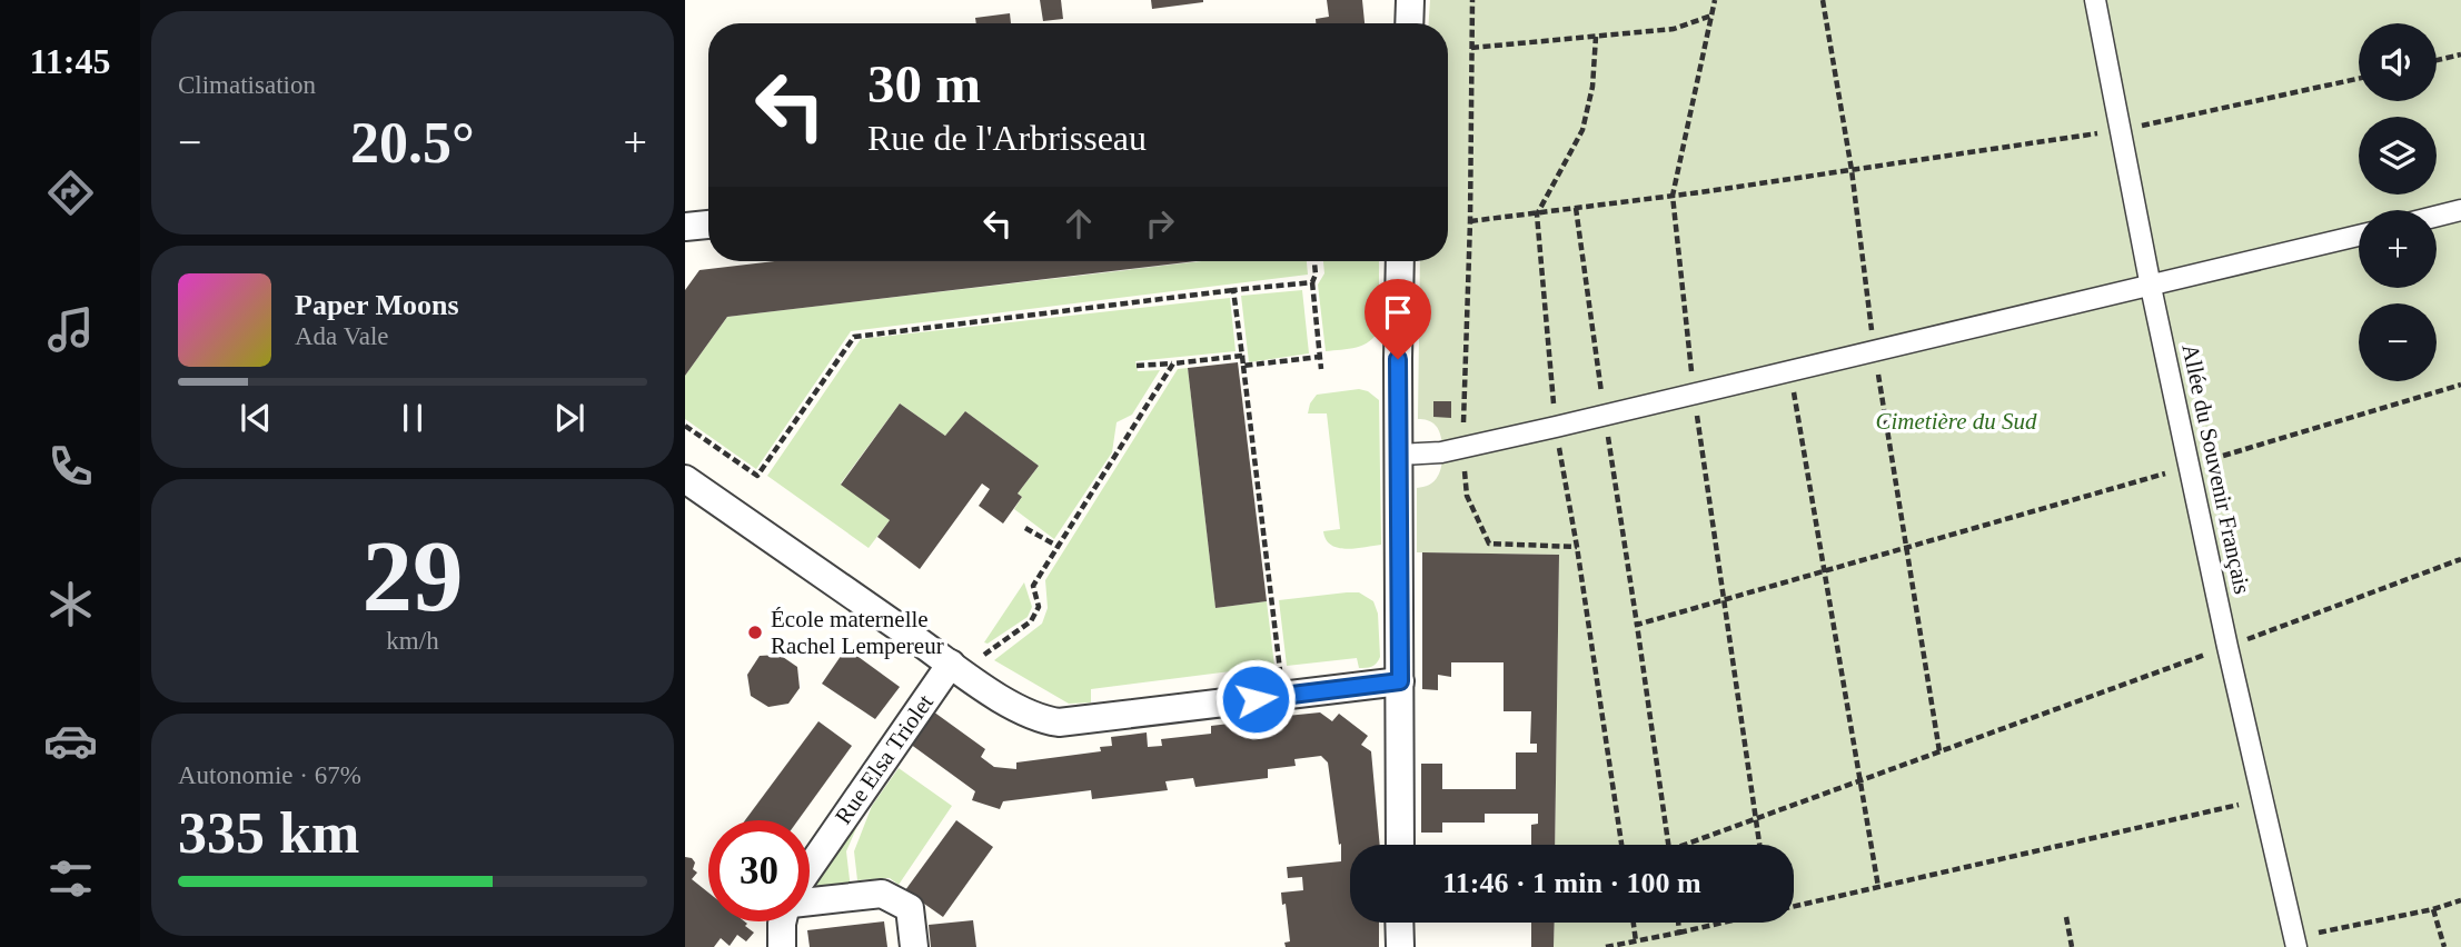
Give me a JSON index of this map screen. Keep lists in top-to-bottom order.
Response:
{
  "streets": {
    "street": ["Allée du Souvenir Français", "Rue Elsa Triolet"]
  },
  "parks": ["Cimetière du Sud"],
  "places": ["École maternelle Rachel Lempereur"],
  "page": {
    "tabs": "11:45",
    "tile": [
      "Climatisation",
      ["29", "km/h"],
      ["Autonomie · 67%", "335 km"]
    ],
    "map_buttons": ["+", "−"],
    "turn": ["30 m", "Rue de l'Arbrisseau"],
    "heat": ["−", "20.5°", "+"],
    "song": ["Paper Moons", "Ada Vale"],
    "limit": "30",
    "trip": "11:46 · 1 min · 100 m"
  }
}
